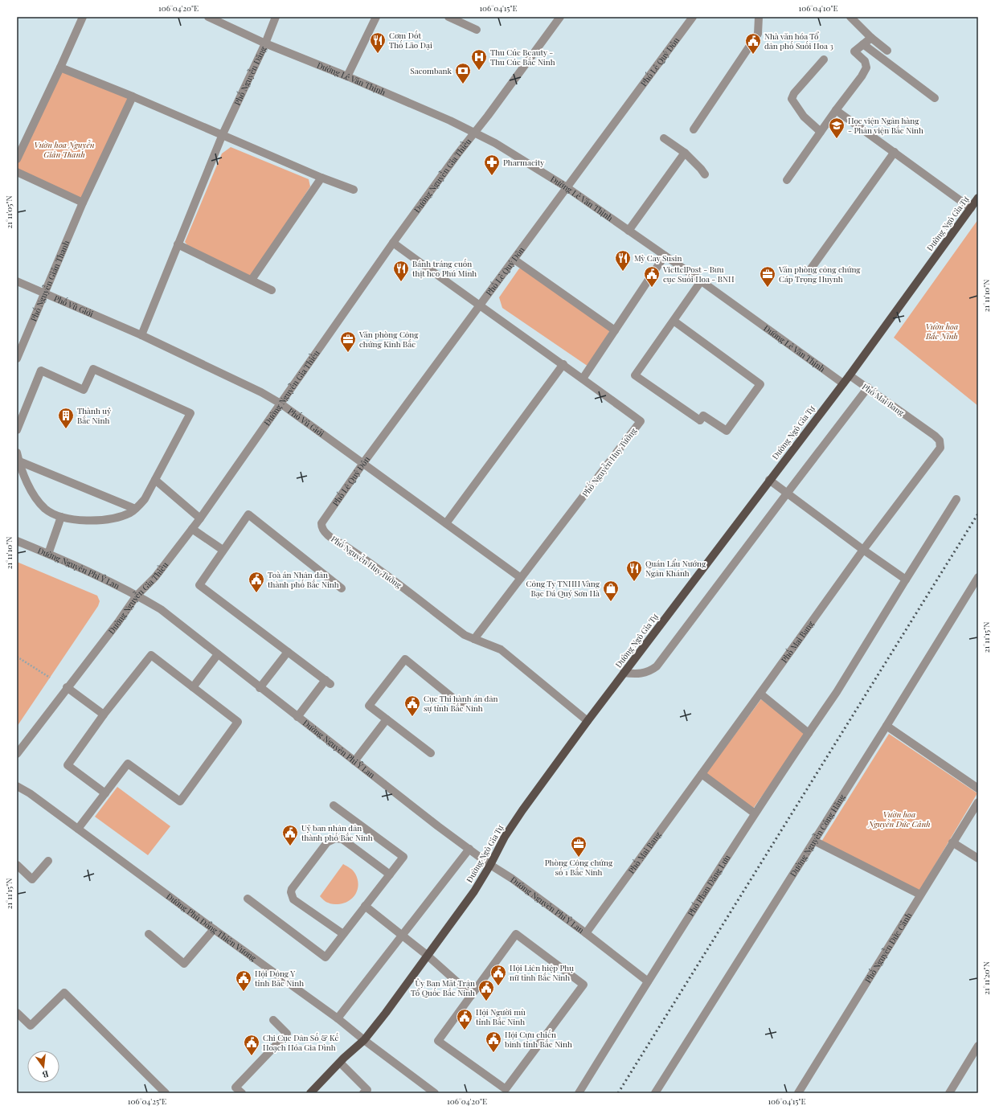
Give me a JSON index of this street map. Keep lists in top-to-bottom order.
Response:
{
  "streets": {
    "main road": ["Đường Ngô Gia Tự"],
    "street": [
      "Phố Lê Quý Đôn",
      "Phố Nguyễn Đăng",
      "Đường Lê Văn Thịnh",
      "Đường Nguyễn Gia Thiều",
      "Phố Nguyễn Giản Thanh",
      "Phố Vũ Giới",
      "Phố Mai Bang",
      "Phố Nguyễn Huy Tưởng",
      "Đường Nguyên Phi Ỷ Lan",
      "Đường Nguyễn Công Hãng",
      "Phố Phan Đăng Lưu",
      "Đường Phù Đổng Thiên Vương",
      "Phố Nguyễn Đức Cảnh"
    ]
  },
  "crossings": [
    ["Phố Lê Quý Đôn", "Đường Lê Văn Thịnh"],
    ["Phố Lê Quý Đôn", "Phố Vũ Giới"],
    ["Phố Lê Quý Đôn", "Phố Nguyễn Huy Tưởng"],
    ["Phố Nguyễn Đăng", "Đường Lê Văn Thịnh"],
    ["Phố Nguyễn Đăng", "Phố Vũ Giới"],
    ["Đường Lê Văn Thịnh", "Đường Nguyễn Gia Thiều"],
    ["Đường Lê Văn Thịnh", "Đường Ngô Gia Tự"],
    ["Đường Nguyễn Gia Thiều", "Phố Vũ Giới"],
    ["Đường Nguyễn Gia Thiều", "Phố Nguyễn Huy Tưởng"],
    ["Đường Nguyễn Gia Thiều", "Đường Nguyên Phi Ỷ Lan"],
    ["Đường Ngô Gia Tự", "Phố Mai Bang"],
    ["Đường Ngô Gia Tự", "Phố Nguyễn Huy Tưởng"],
    ["Đường Ngô Gia Tự", "Đường Nguyên Phi Ỷ Lan"],
    ["Đường Ngô Gia Tự", "Đường Phù Đổng Thiên Vương"],
    ["Phố Nguyễn Giản Thanh", "Phố Vũ Giới"],
    ["Phố Vũ Giới", "Phố Nguyễn Huy Tưởng"],
    ["Phố Mai Bang", "Đường Nguyên Phi Ỷ Lan"],
    ["Đường Nguyên Phi Ỷ Lan", "Phố Phan Đăng Lưu"]
  ],
  "parks": ["Vườn hoa Nguyễn Giản Thanh", "Vườn hoa Bắc Ninh", "Vườn hoa Nguyễn Đức Cảnh"],
  "places": {
    "restaurant": [
      "Cơm Đốt Thố Lão Đại",
      "Mỳ Cay Susin",
      "Bánh tráng cuốn thịt heo Phú Minh",
      "Quán Lẩu Nướng Ngân Khánh"
    ],
    "public building": [
      "Nhà văn hóa Tổ dân phố Suối Hoa 3",
      "ViettelPost - Bưu cục Suối Hoa - BNH",
      "Toà án Nhân dân thành phố Bắc Ninh",
      "Cục Thi hành án dân sự tỉnh Bắc Ninh",
      "Uỷ ban nhân dân thành phố Bắc Ninh",
      "Hội Liên hiệp Phụ nữ tỉnh Bắc Ninh",
      "Hội Đông Y tỉnh Băc Ninh",
      "Ủy Ban Mặt Trận Tổ Quốc Bắc Ninh",
      "Hội Người mù tỉnh Bắc Ninh",
      "Hội Cựu chiến binh tỉnh Bắc Ninh",
      "Chi Cục Dân Số & Kế Hoạch Hóa Gia Đình"
    ],
    "hospital": ["Thu Cúc Beauty - Thu Cúc Bắc Ninh"],
    "bank": ["Sacombank"],
    "school or university": ["Học viện Ngân hàng - Phân viện Bắc Ninh"],
    "pharmacy": ["Pharmacity"],
    "office": ["Văn phòng công chứng Cáp Trọng Huynh", "Văn phòng Công chứng Kinh Bắc", "Phòng Công chứng số 1 Bắc Ninh"],
    "building": ["Thành uỷ Bắc Ninh"],
    "shop": ["Công Ty TNHH Vàng Bạc Đá Quý Sơn Hà"]
  },
  "north": "bottom",
  "coordinates": [
    "106°04'20\"E",
    "106°04'15\"E",
    "106°04'10\"E",
    "21°11'05\"N",
    "21°11'10\"N",
    "21°11'15\"N",
    "21°11'20\"N",
    "106°04'25\"E"
  ]
}
